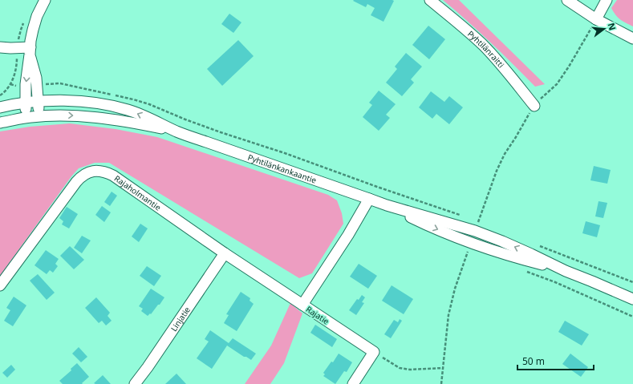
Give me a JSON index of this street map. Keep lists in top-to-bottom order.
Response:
{
  "streets": {
    "street": [
      "Pyhtilänraitti",
      "Pyhtilänkankaantie",
      "Rajaholmantie",
      "Rajatie",
      "Linjatie"
    ]
  },
  "crossings": [
    ["Pyhtilänkankaantie", "Rajatie"],
    ["Rajaholmantie", "Rajatie"],
    ["Rajaholmantie", "Linjatie"]
  ],
  "scale_bar": "50 m",
  "north": "right"
}
